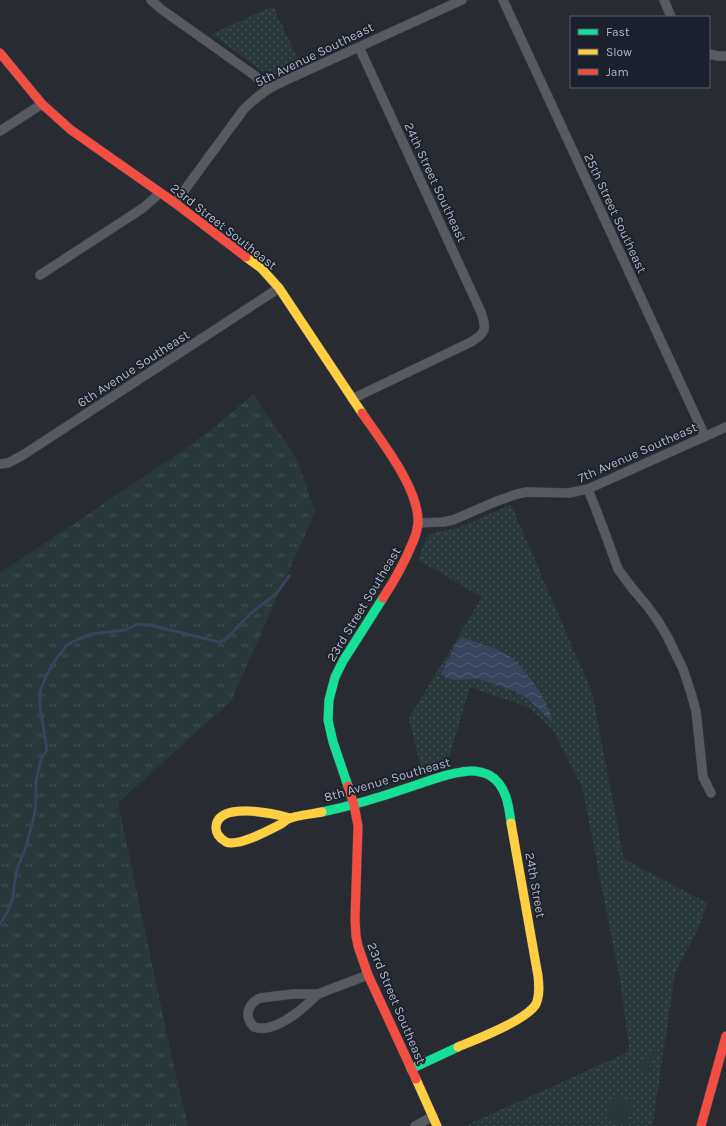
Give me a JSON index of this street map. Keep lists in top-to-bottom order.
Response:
{
  "streets": {
    "main road": ["23rd Street Southeast", "8th Avenue Southeast", "24th Street"],
    "street": [
      "5th Avenue Southeast",
      "24th Street Southeast",
      "25th Street Southeast",
      "6th Avenue Southeast",
      "7th Avenue Southeast"
    ]
  },
  "crossings": [
    ["5th Avenue Southeast", "24th Street Southeast"],
    ["5th Avenue Southeast", "23rd Street Southeast"],
    ["24th Street Southeast", "23rd Street Southeast"],
    ["25th Street Southeast", "7th Avenue Southeast"],
    ["23rd Street Southeast", "6th Avenue Southeast"],
    ["23rd Street Southeast", "7th Avenue Southeast"],
    ["23rd Street Southeast", "8th Avenue Southeast"],
    ["23rd Street Southeast", "24th Street"],
    ["8th Avenue Southeast", "24th Street"]
  ],
  "legend": ["Fast", "Slow", "Jam"]
}
